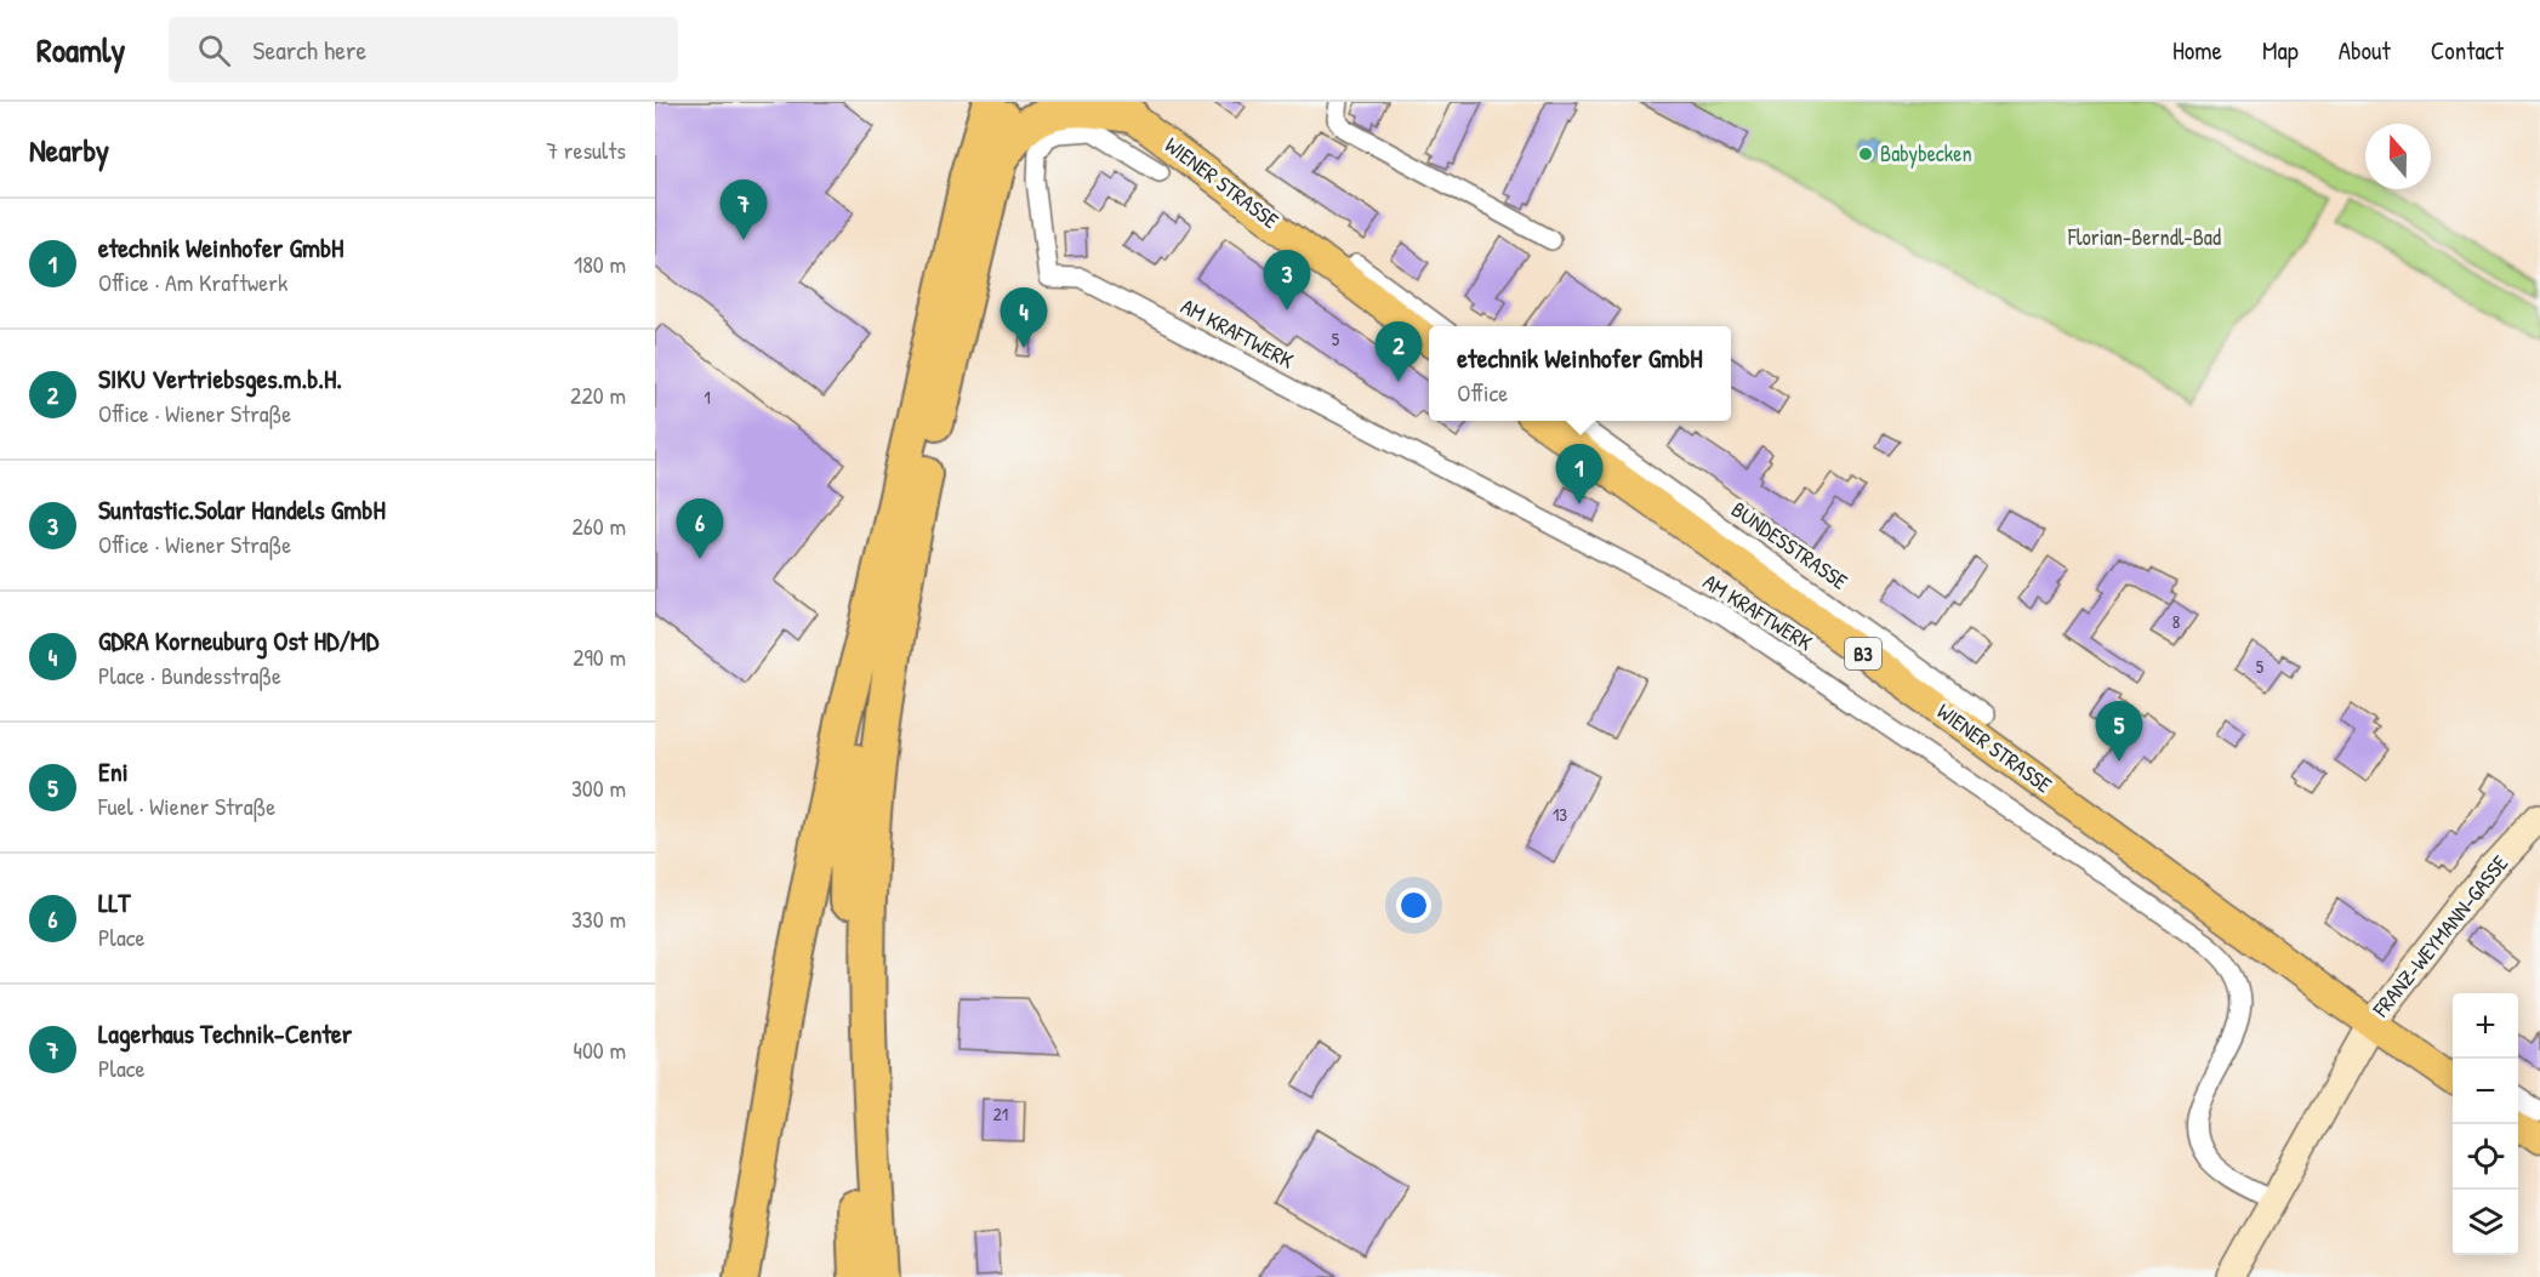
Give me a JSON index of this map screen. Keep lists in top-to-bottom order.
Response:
{
  "streets": {
    "main road": ["WIENER STRASSE", "B3"],
    "street": ["AM KRAFTWERK", "BUNDESSTRASSE", "FRANZ-WEYMANN-GASSE"]
  },
  "crossings": [
    ["WIENER STRASSE", "FRANZ-WEYMANN-GASSE"],
    ["AM KRAFTWERK", "FRANZ-WEYMANN-GASSE"]
  ],
  "parks": ["Florian-Berndl-Bad"],
  "places": ["Babybecken"],
  "house_numbers": [
    "5",
    "1",
    "8",
    "5",
    "13",
    "21"
  ],
  "north": "top",
  "page": {
    "header": "Roamly",
    "search": "Search here",
    "nav": [
      "Home",
      "Map",
      "About",
      "Contact"
    ],
    "heading": ["Nearby", "7 results"],
    "pins": [
      "7",
      "3",
      "4",
      "2",
      "1",
      "6",
      "5"
    ],
    "list": [
      {
        "mark": "1",
        "name": "etechnik Weinhofer GmbH",
        "note": "Office · Am Kraftwerk",
        "value": "180 m"
      },
      {
        "mark": "2",
        "name": "SIKU Vertriebsges.m.b.H.",
        "note": "Office · Wiener Straße",
        "value": "220 m"
      },
      {
        "mark": "3",
        "name": "Suntastic.Solar Handels GmbH",
        "note": "Office · Wiener Straße",
        "value": "260 m"
      },
      {
        "mark": "4",
        "name": "GDRA Korneuburg Ost HD/MD",
        "note": "Place · Bundesstraße",
        "value": "290 m"
      },
      {
        "mark": "5",
        "name": "Eni",
        "note": "Fuel · Wiener Straße",
        "value": "300 m"
      },
      {
        "mark": "6",
        "name": "LLT",
        "note": "Place",
        "value": "330 m"
      },
      {
        "mark": "7",
        "name": "Lagerhaus Technik-Center",
        "note": "Place",
        "value": "400 m"
      }
    ],
    "popup": ["etechnik Weinhofer GmbH", "Office"],
    "map_buttons": ["+", "−"]
  }
}
